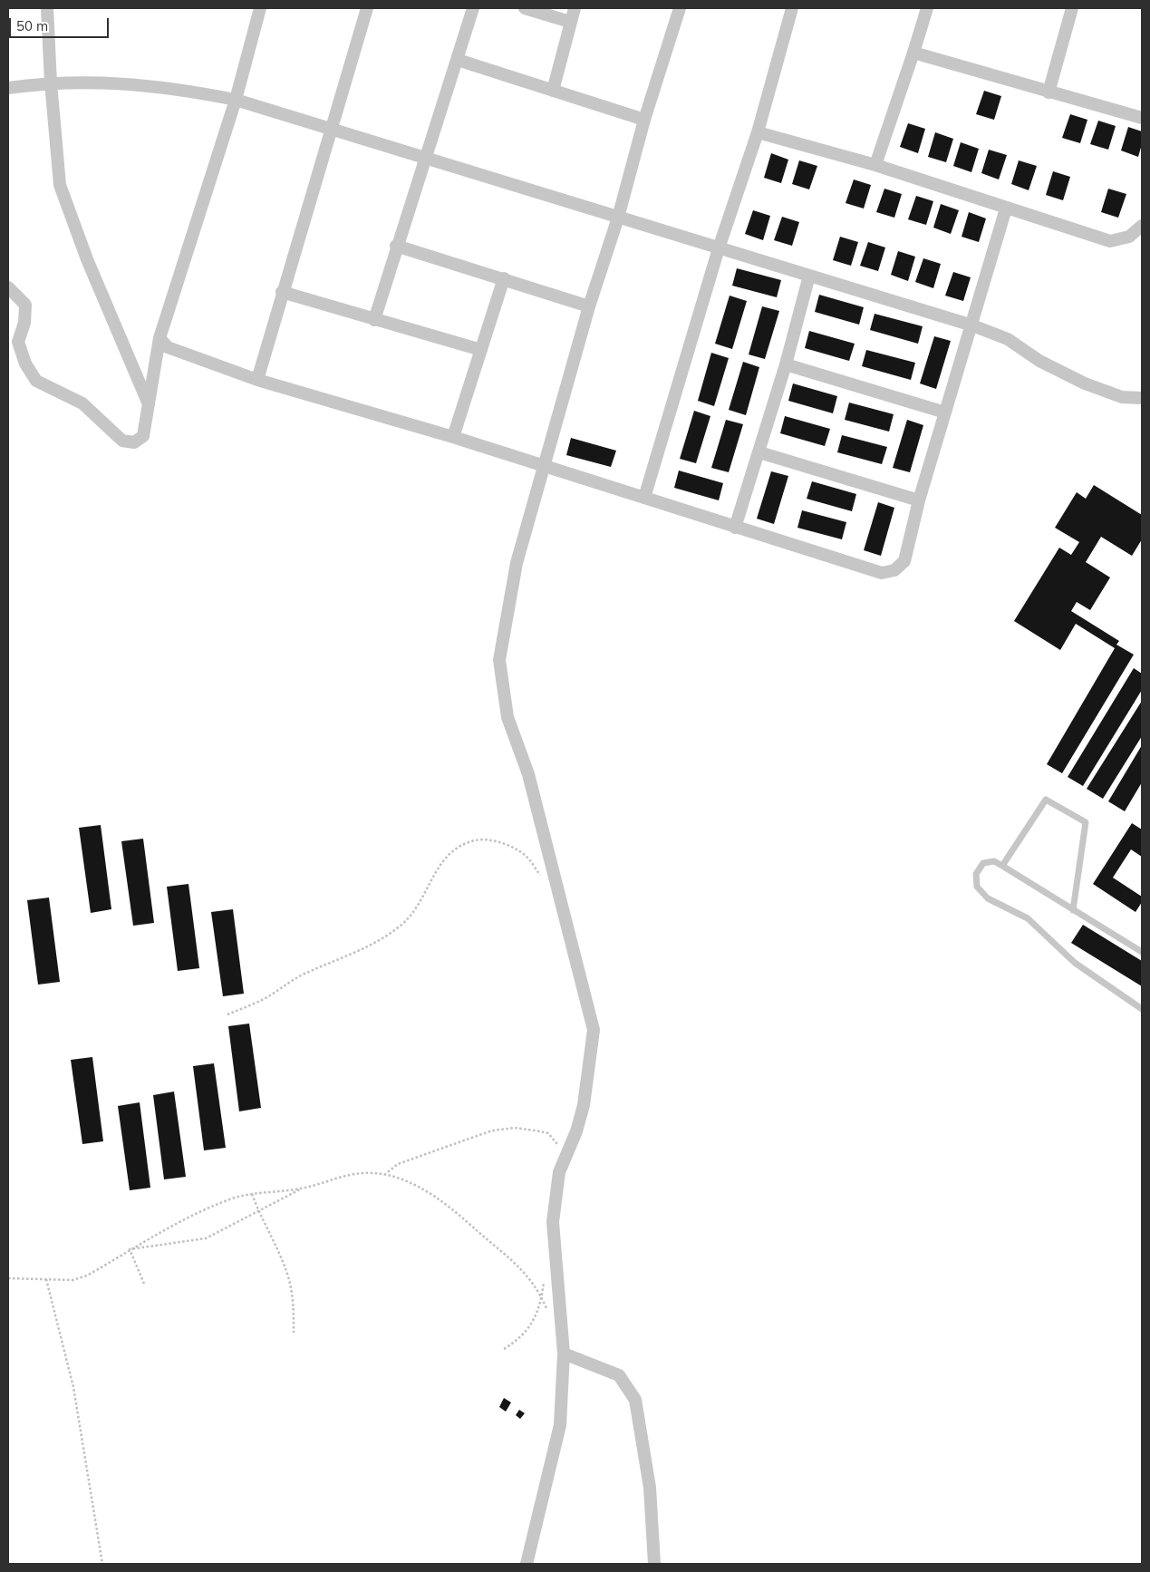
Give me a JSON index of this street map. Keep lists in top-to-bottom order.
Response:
{
  "scale_bar": "50 m"
}
